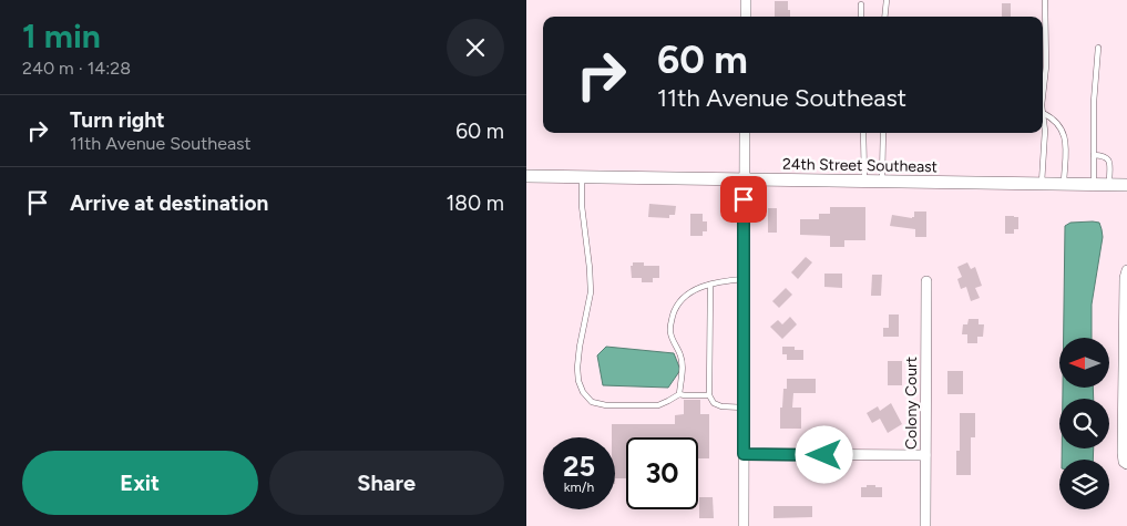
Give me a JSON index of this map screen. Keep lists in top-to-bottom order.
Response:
{
  "streets": {
    "street": ["24th Street Southeast", "Colony Court"]
  },
  "north": "left",
  "page": {
    "heading": ["1 min", "240 m · 14:28"],
    "turn": ["60 m", "11th Avenue Southeast"],
    "list": [
      {
        "name": "Turn right",
        "note": "11th Avenue Southeast",
        "value": "60 m"
      },
      {
        "name": "Arrive at destination",
        "value": "180 m"
      }
    ],
    "speed": "25 km/h",
    "limit": "30",
    "buttons": ["Exit", "Share"]
  }
}
